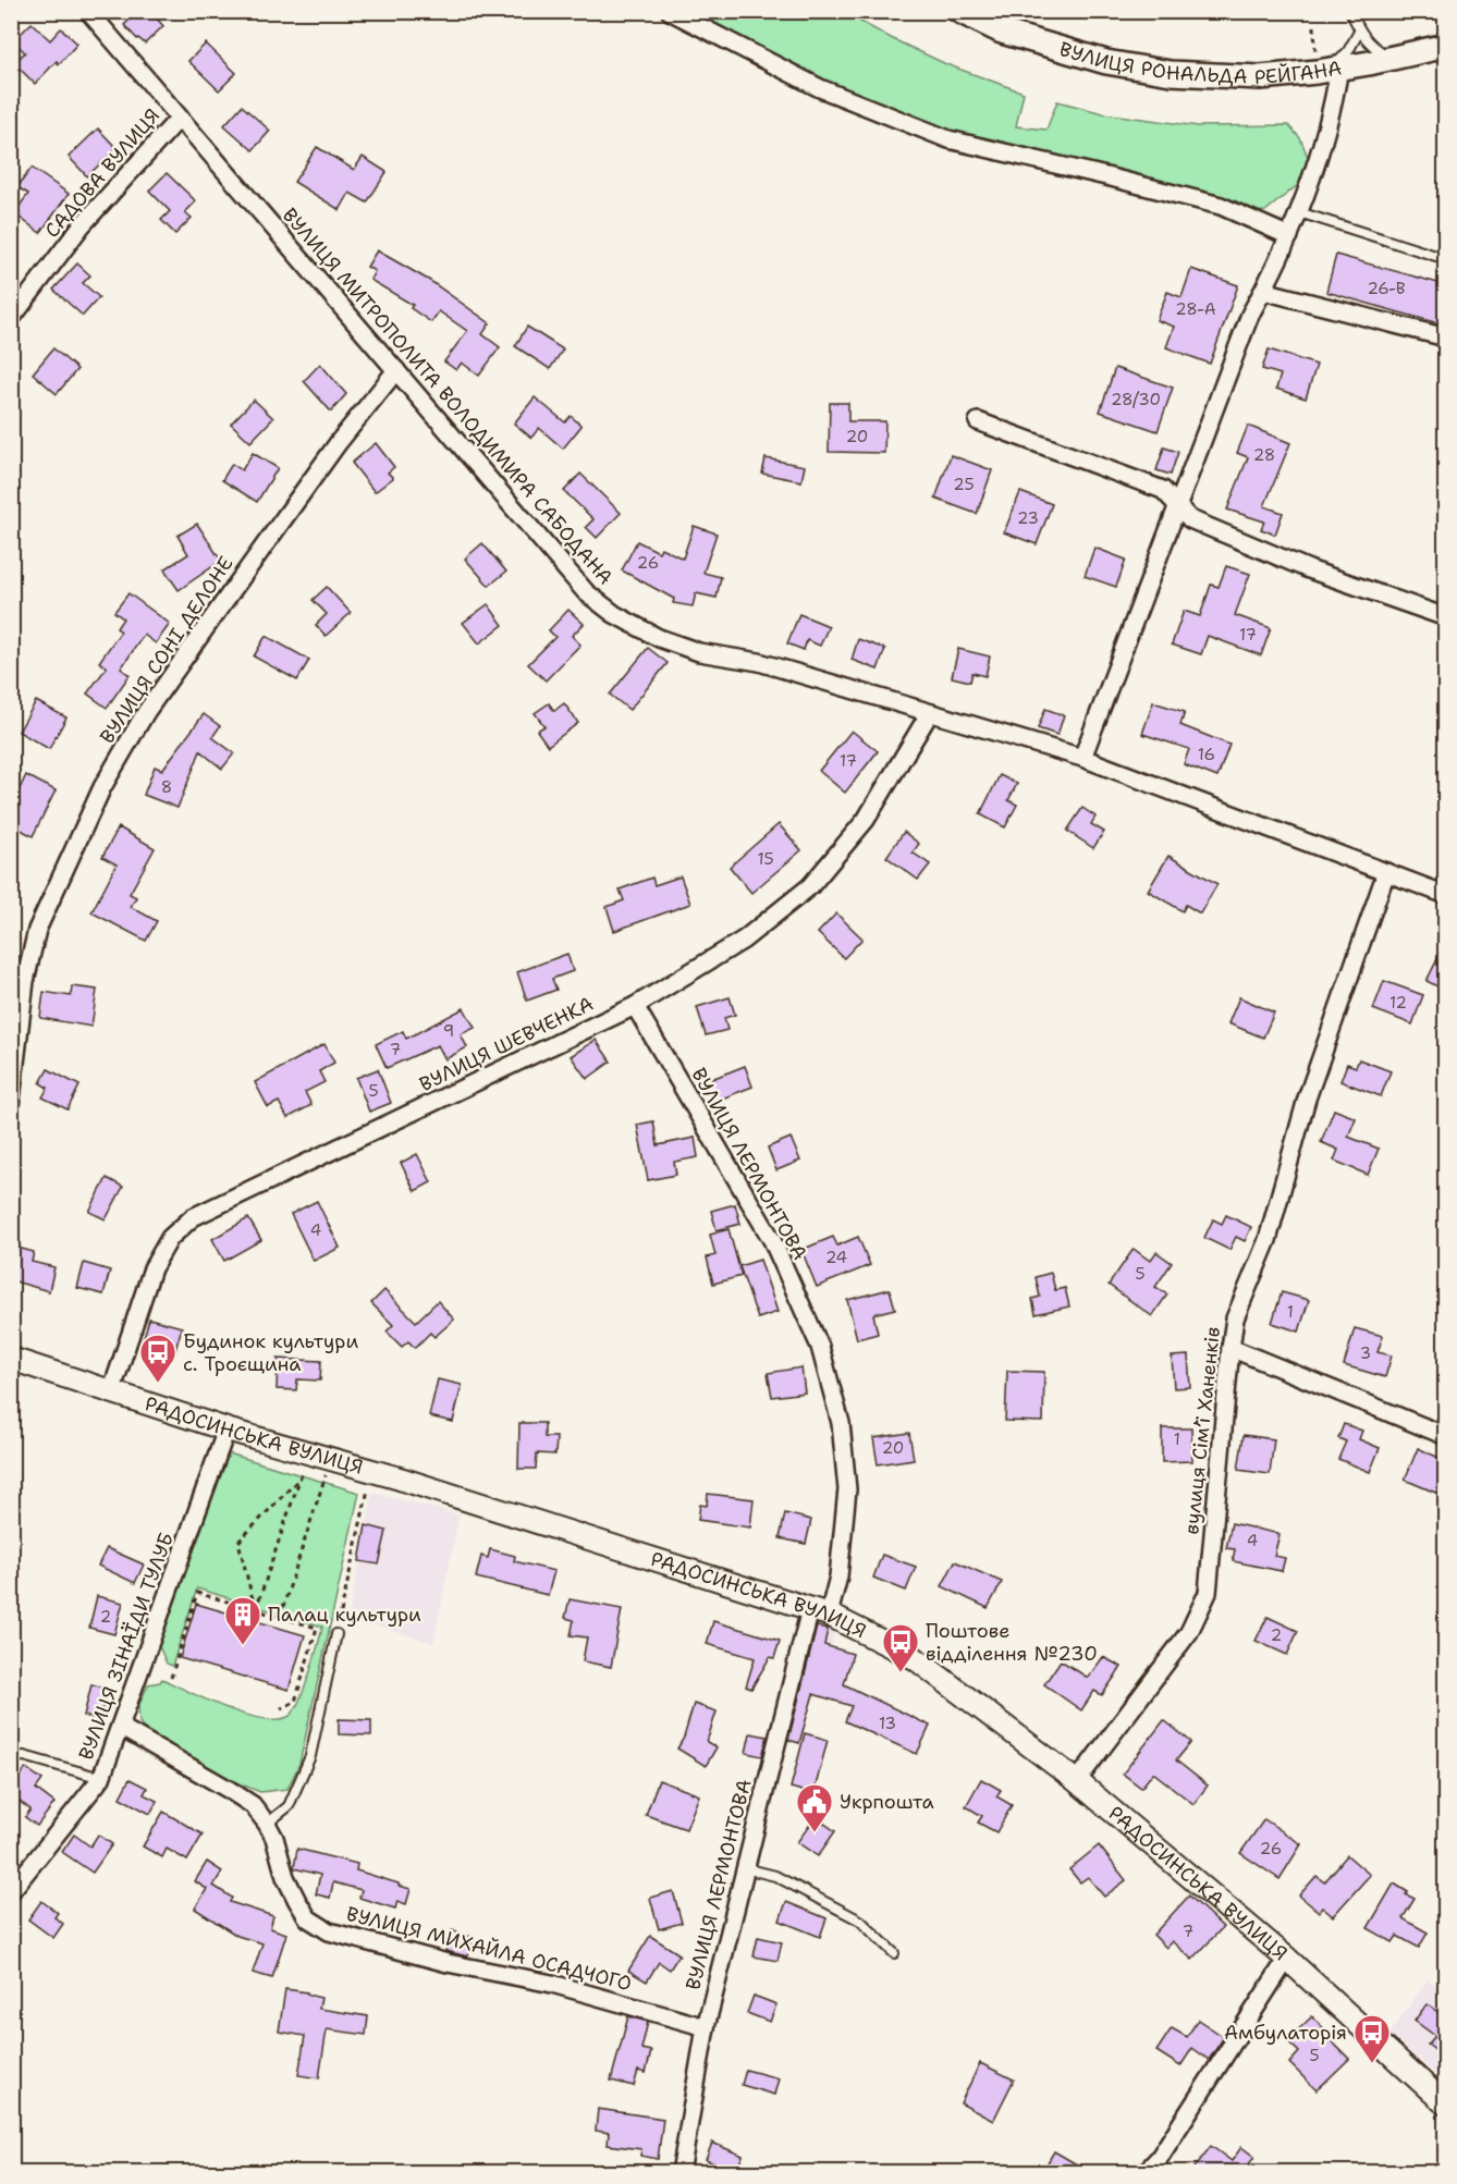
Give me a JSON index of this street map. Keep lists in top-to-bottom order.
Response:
{
  "streets": {
    "main road": ["ВУЛИЦЯ РОНАЛЬДА РЕЙГАНА"],
    "street": [
      "САДОВА ВУЛИЦЯ",
      "ВУЛИЦЯ МИТРОПОЛИТА ВОЛОДИМИРА САБОДАНА",
      "ВУЛИЦЯ СОНІ ДЕЛОНЕ",
      "ВУЛИЦЯ ШЕВЧЕНКА",
      "ВУЛИЦЯ ЛЕРМОНТОВА",
      "вулиця Сімʼї Ханенків",
      "РАДОСИНСЬКА ВУЛИЦЯ",
      "ВУЛИЦЯ ЗІНАЇДИ ТУЛУБ",
      "ВУЛИЦЯ МИХАЙЛА ОСАДЧОГО"
    ]
  },
  "crossings": [
    ["САДОВА ВУЛИЦЯ", "ВУЛИЦЯ МИТРОПОЛИТА ВОЛОДИМИРА САБОДАНА"],
    ["ВУЛИЦЯ МИТРОПОЛИТА ВОЛОДИМИРА САБОДАНА", "ВУЛИЦЯ СОНІ ДЕЛОНЕ"],
    ["ВУЛИЦЯ МИТРОПОЛИТА ВОЛОДИМИРА САБОДАНА", "ВУЛИЦЯ ШЕВЧЕНКА"],
    ["ВУЛИЦЯ МИТРОПОЛИТА ВОЛОДИМИРА САБОДАНА", "вулиця Сімʼї Ханенків"],
    ["ВУЛИЦЯ ШЕВЧЕНКА", "ВУЛИЦЯ ЛЕРМОНТОВА"],
    ["ВУЛИЦЯ ШЕВЧЕНКА", "РАДОСИНСЬКА ВУЛИЦЯ"],
    ["ВУЛИЦЯ ЛЕРМОНТОВА", "РАДОСИНСЬКА ВУЛИЦЯ"],
    ["ВУЛИЦЯ ЛЕРМОНТОВА", "ВУЛИЦЯ МИХАЙЛА ОСАДЧОГО"],
    ["вулиця Сімʼї Ханенків", "РАДОСИНСЬКА ВУЛИЦЯ"],
    ["РАДОСИНСЬКА ВУЛИЦЯ", "ВУЛИЦЯ ЗІНАЇДИ ТУЛУБ"],
    ["ВУЛИЦЯ ЗІНАЇДИ ТУЛУБ", "ВУЛИЦЯ МИХАЙЛА ОСАДЧОГО"]
  ],
  "places": {
    "bus stop": ["Будинок культури с. Троєщина", "Поштове відділення №230", "Амбулаторія"],
    "building": ["Палац культури"],
    "public building": ["Укрпошта"]
  },
  "house_numbers": [
    "26-В",
    "28-А",
    "28/30",
    "20",
    "28",
    "25",
    "23",
    "26",
    "17",
    "16",
    "17",
    "8",
    "15",
    "12",
    "9",
    "7",
    "5",
    "4",
    "24",
    "5",
    "1",
    "3",
    "1",
    "20",
    "4",
    "2",
    "2",
    "13",
    "26",
    "7",
    "5"
  ]
}
